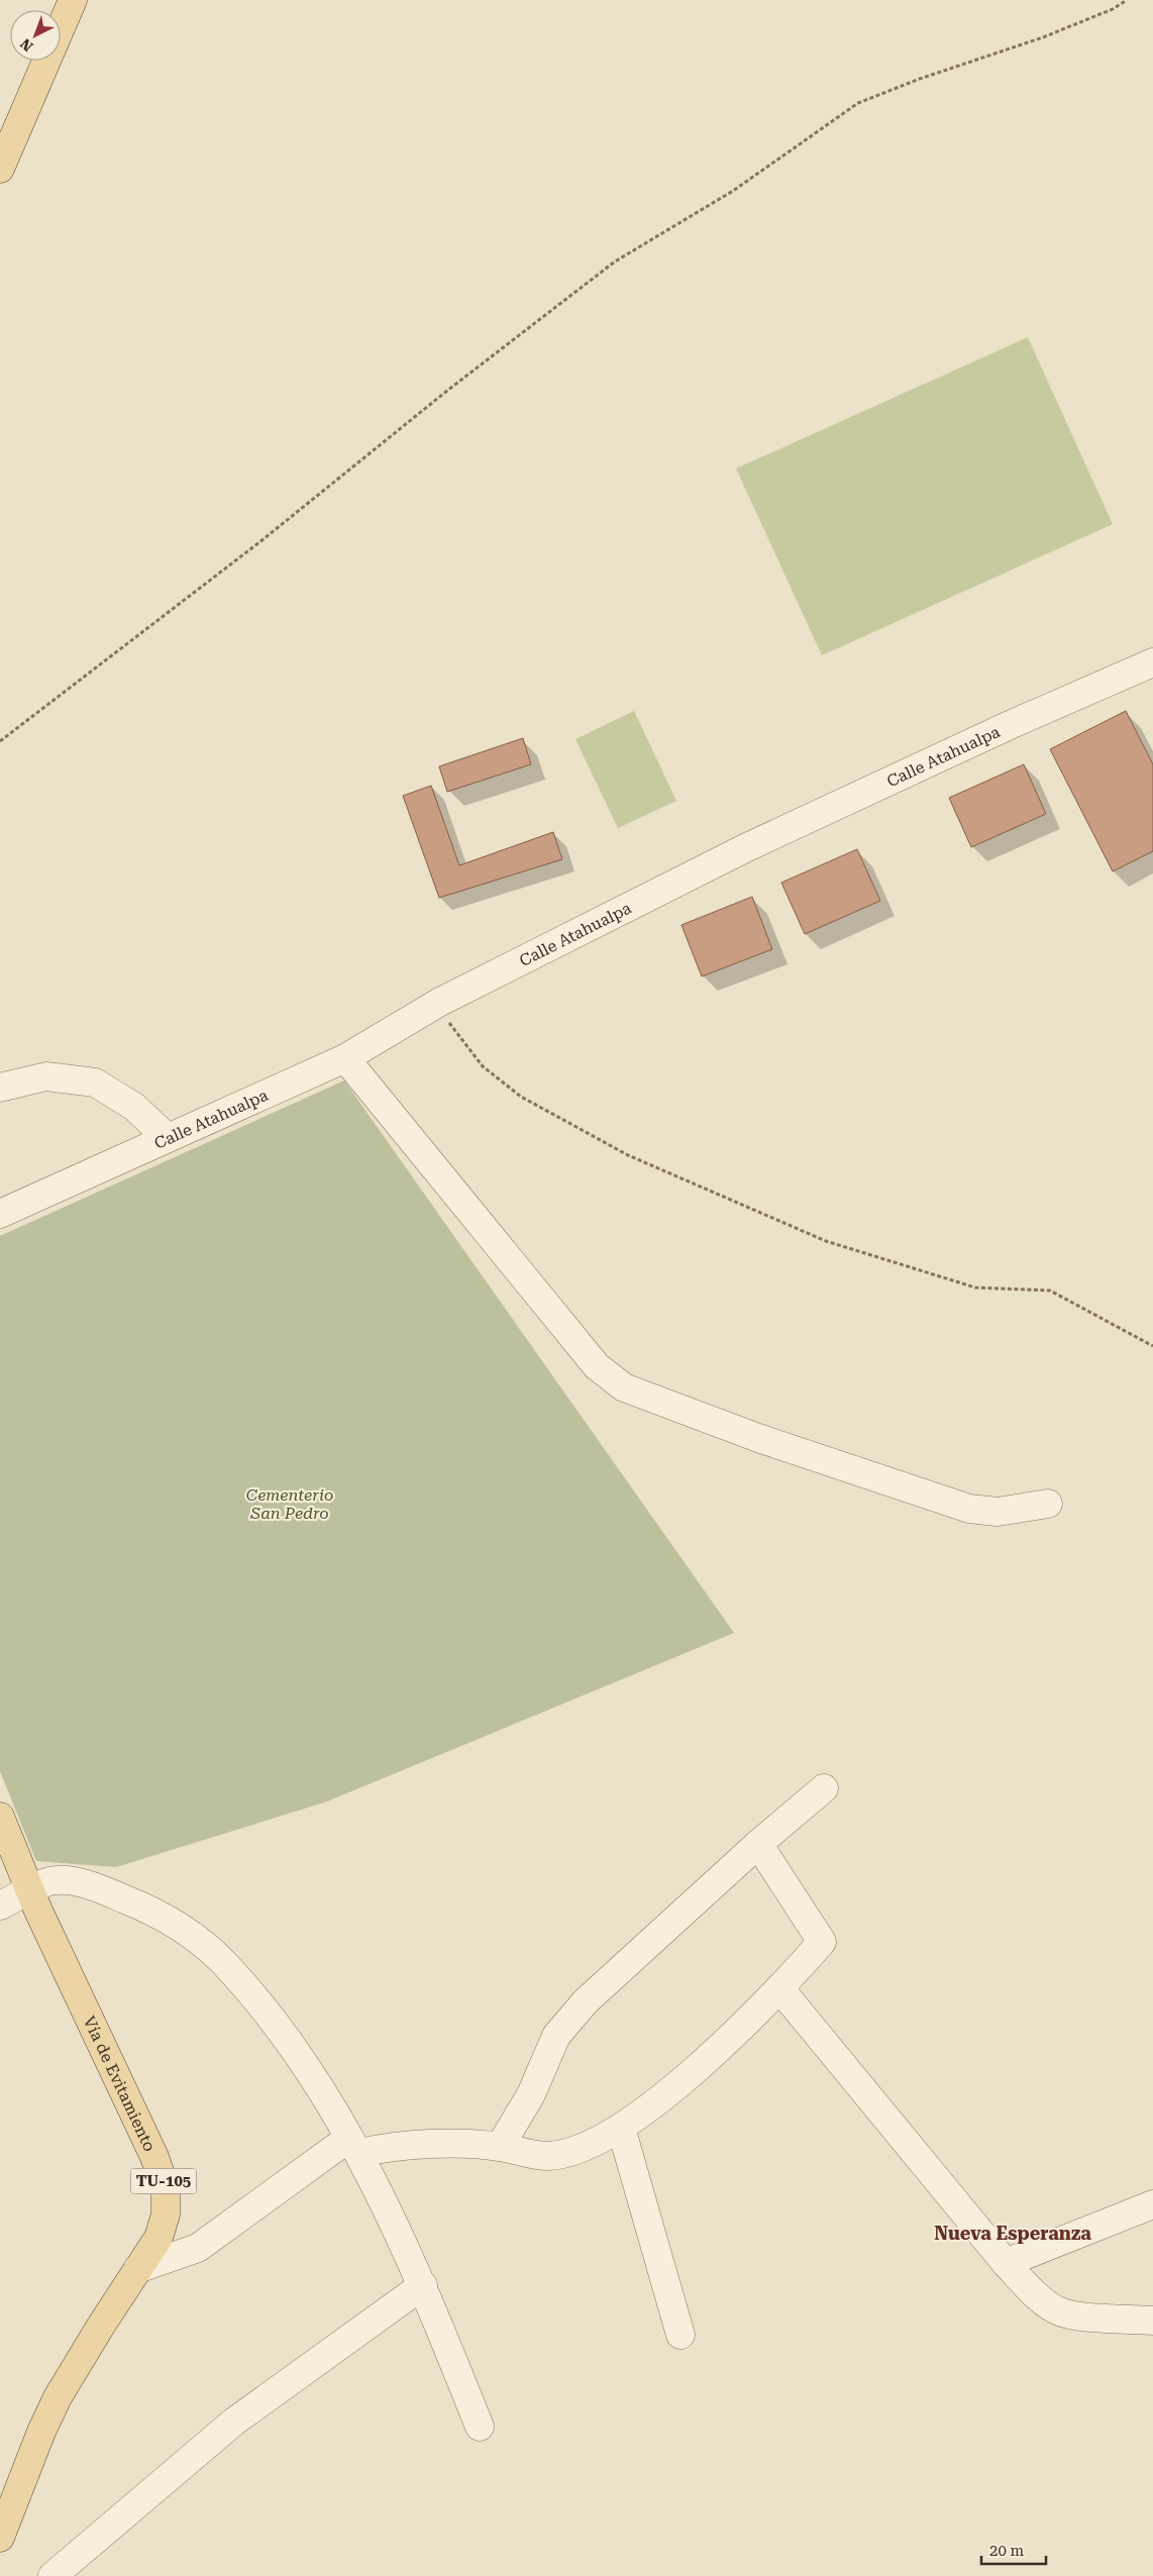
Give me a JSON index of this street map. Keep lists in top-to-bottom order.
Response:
{
  "streets": {
    "main road": ["Vía de Evitamiento", "TU-105"],
    "street": ["Calle Atahualpa"]
  },
  "districts": ["Nueva Esperanza"],
  "parks": ["Cementerio San Pedro"],
  "scale_bar": "20 m",
  "north": "bottom left"
}
